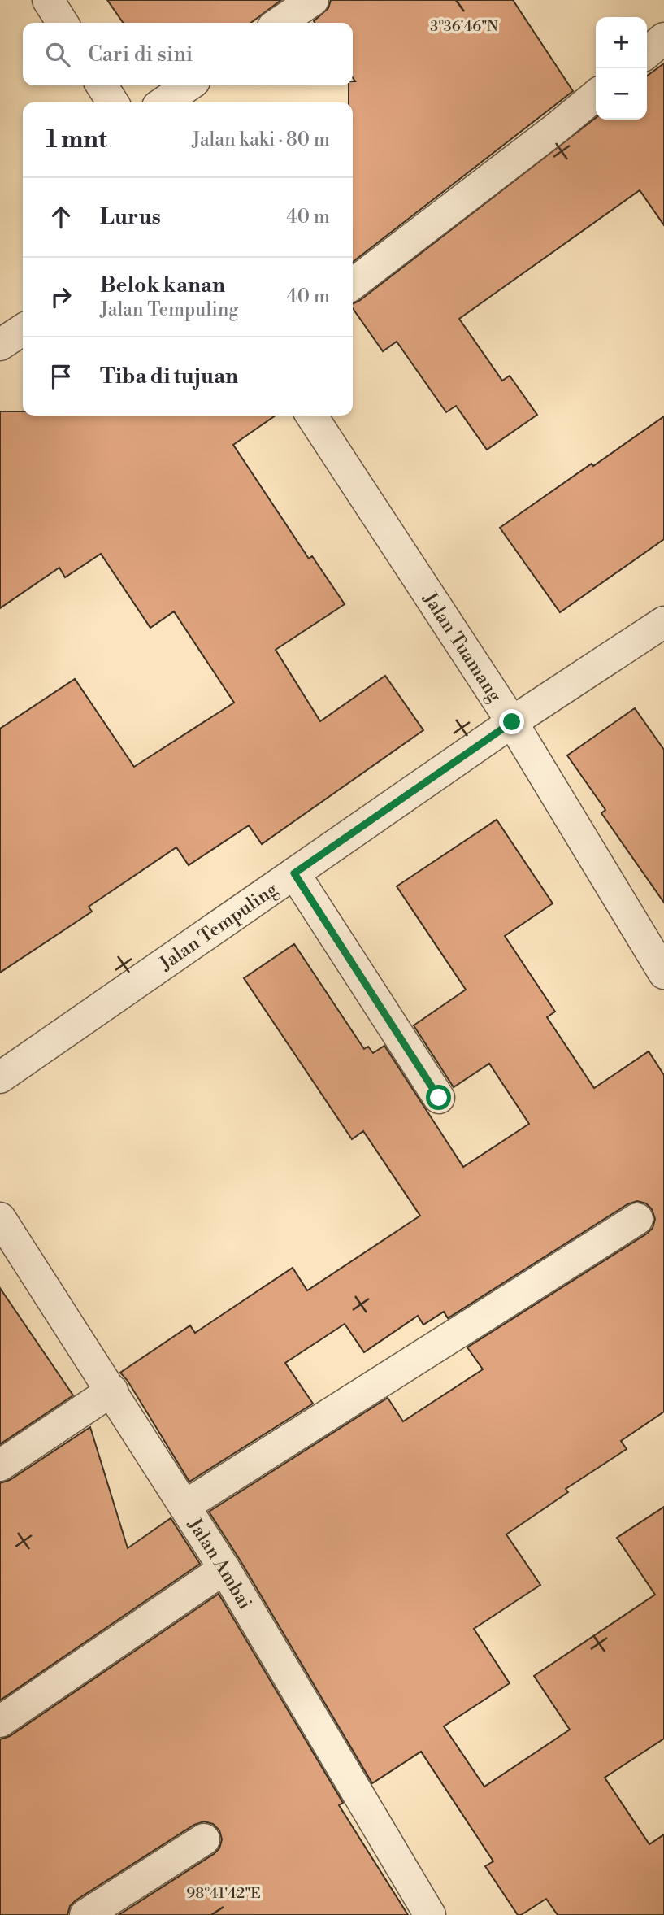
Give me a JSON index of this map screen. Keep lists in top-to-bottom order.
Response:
{
  "streets": {
    "street": ["Jalan Tuamang", "Jalan Tempuling", "Jalan Ambai"]
  },
  "crossings": [
    ["Jalan Tuamang", "Jalan Tempuling"]
  ],
  "page": {
    "map_buttons": ["+", "−"],
    "search": "Cari di sini",
    "heading": ["1 mnt", "Jalan kaki · 80 m"],
    "list": [
      ["Lurus", "40 m"],
      ["Belok kanan", "Jalan Tempuling", "40 m"],
      "Tiba di tujuan"
    ]
  },
  "coordinates": ["3°36'46\"N", "98°41'42\"E"]
}
